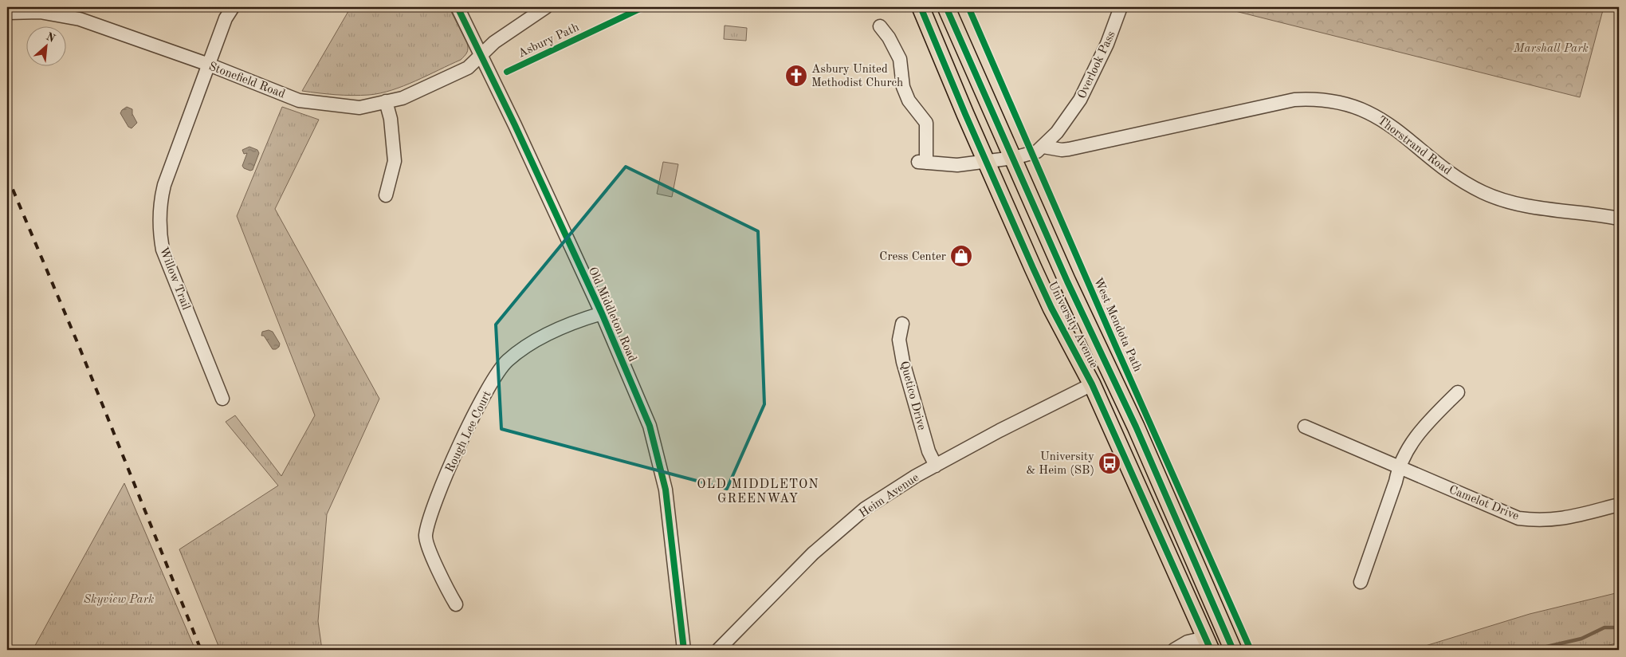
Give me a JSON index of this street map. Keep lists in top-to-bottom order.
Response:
{
  "streets": {
    "main road": ["University Avenue"],
    "street": [
      "Overlook Pass",
      "Stonefield Road",
      "Thorstrand Road",
      "Willow Trail",
      "Old Middleton Road",
      "Quetico Drive",
      "Rough Lee Court",
      "Heim Avenue",
      "Camelot Drive"
    ],
    "cycle path": ["Asbury Path", "West Mendota Path"]
  },
  "crossings": [
    ["Overlook Pass", "Thorstrand Road"],
    ["Overlook Pass", "University Avenue"],
    ["Stonefield Road", "Willow Trail"],
    ["Stonefield Road", "Old Middleton Road"],
    ["Old Middleton Road", "Rough Lee Court"],
    ["University Avenue", "Heim Avenue"],
    ["Quetico Drive", "Heim Avenue"]
  ],
  "districts": ["OLD MIDDLETON GREENWAY"],
  "parks": ["Marshall Park", "Skyview Park"],
  "places": {
    "church": ["Asbury United Methodist Church"],
    "shop": ["Cress Center"],
    "bus stop": ["University & Heim (SB)"]
  },
  "north": "top right"
}
